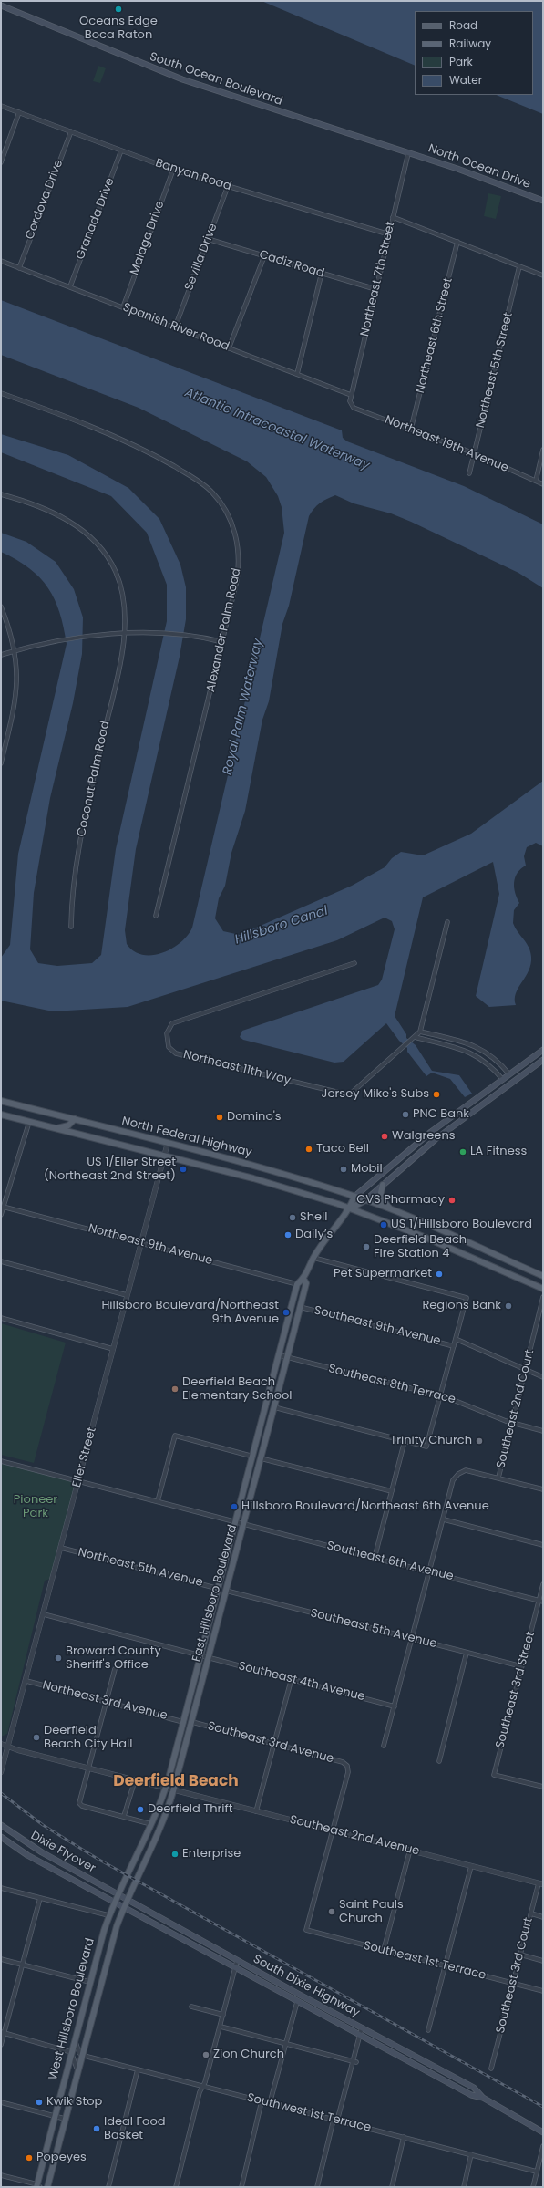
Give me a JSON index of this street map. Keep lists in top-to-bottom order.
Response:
{
  "streets": {
    "main road": [
      "South Ocean Boulevard",
      "North Ocean Drive",
      "North Federal Highway",
      "East Hillsboro Boulevard",
      "Dixie Flyover",
      "South Dixie Highway",
      "West Hillsboro Boulevard"
    ],
    "street": [
      "Banyan Road",
      "Cordova Drive",
      "Granada Drive",
      "Malaga Drive",
      "Sevilla Drive",
      "Cadiz Road",
      "Northeast 7th Street",
      "Spanish River Road",
      "Northeast 6th Street",
      "Northeast 5th Street",
      "Northeast 19th Avenue",
      "Alexander Palm Road",
      "Coconut Palm Road",
      "Northeast 11th Way",
      "Northeast 9th Avenue",
      "Southeast 9th Avenue",
      "Southeast 8th Terrace",
      "Southeast 2nd Court",
      "Eller Street",
      "Southeast 6th Avenue",
      "Northeast 5th Avenue",
      "Southeast 5th Avenue",
      "Southeast 4th Avenue",
      "Southeast 3rd Street",
      "Northeast 3rd Avenue",
      "Southeast 3rd Avenue",
      "Southeast 2nd Avenue",
      "Southeast 1st Terrace",
      "Southeast 3rd Court",
      "Southwest 1st Terrace"
    ]
  },
  "crossings": [
    ["South Ocean Boulevard", "North Ocean Drive"],
    ["South Ocean Boulevard", "Northeast 7th Street"],
    ["North Ocean Drive", "Northeast 7th Street"],
    ["Banyan Road", "Cordova Drive"],
    ["Banyan Road", "Granada Drive"],
    ["Banyan Road", "Malaga Drive"],
    ["Banyan Road", "Sevilla Drive"],
    ["Banyan Road", "Northeast 7th Street"],
    ["Cordova Drive", "Spanish River Road"],
    ["Granada Drive", "Spanish River Road"],
    ["Malaga Drive", "Spanish River Road"],
    ["Sevilla Drive", "Cadiz Road"],
    ["Sevilla Drive", "Spanish River Road"],
    ["Cadiz Road", "Northeast 7th Street"],
    ["Northeast 7th Street", "Spanish River Road"],
    ["Northeast 7th Street", "Northeast 19th Avenue"],
    ["Northeast 6th Street", "Northeast 19th Avenue"],
    ["Northeast 5th Street", "Northeast 19th Avenue"],
    ["North Federal Highway", "Eller Street"],
    ["North Federal Highway", "East Hillsboro Boulevard"],
    ["Northeast 9th Avenue", "Eller Street"],
    ["Northeast 9th Avenue", "East Hillsboro Boulevard"],
    ["Southeast 9th Avenue", "Southeast 2nd Court"],
    ["Southeast 9th Avenue", "East Hillsboro Boulevard"],
    ["Southeast 8th Terrace", "Southeast 2nd Court"],
    ["Southeast 8th Terrace", "East Hillsboro Boulevard"],
    ["Eller Street", "Southeast 6th Avenue"],
    ["Eller Street", "Northeast 5th Avenue"],
    ["Eller Street", "Southeast 4th Avenue"],
    ["Eller Street", "Northeast 3rd Avenue"],
    ["Eller Street", "Southeast 2nd Avenue"],
    ["Southeast 6th Avenue", "East Hillsboro Boulevard"],
    ["Southeast 6th Avenue", "Southeast 3rd Street"],
    ["Northeast 5th Avenue", "East Hillsboro Boulevard"],
    ["East Hillsboro Boulevard", "Southeast 5th Avenue"],
    ["East Hillsboro Boulevard", "Southeast 4th Avenue"],
    ["East Hillsboro Boulevard", "Northeast 3rd Avenue"],
    ["East Hillsboro Boulevard", "Southeast 3rd Avenue"],
    ["East Hillsboro Boulevard", "Southeast 2nd Avenue"],
    ["East Hillsboro Boulevard", "Dixie Flyover"],
    ["East Hillsboro Boulevard", "South Dixie Highway"],
    ["East Hillsboro Boulevard", "West Hillsboro Boulevard"],
    ["Southeast 5th Avenue", "Southeast 3rd Street"],
    ["Southeast 3rd Avenue", "Southeast 2nd Avenue"],
    ["Southeast 3rd Avenue", "Southeast 1st Terrace"],
    ["Southeast 2nd Avenue", "Southeast 1st Terrace"],
    ["Southeast 2nd Avenue", "Southeast 3rd Court"],
    ["Dixie Flyover", "South Dixie Highway"],
    ["Dixie Flyover", "West Hillsboro Boulevard"],
    ["Southeast 1st Terrace", "Southeast 3rd Court"],
    ["South Dixie Highway", "West Hillsboro Boulevard"],
    ["West Hillsboro Boulevard", "Southwest 1st Terrace"]
  ],
  "districts": ["Deerfield Beach"],
  "water": ["Atlantic Intracoastal Waterway", "Royal Palm Waterway", "Hillsboro Canal"],
  "parks": ["Pioneer Park"],
  "places": [
    "Oceans Edge Boca Raton",
    "Jersey Mike's Subs",
    "PNC Bank",
    "Domino's",
    "Walgreens",
    "Taco Bell",
    "LA Fitness",
    "US 1/Eller Street (Northeast 2nd Street)",
    "Mobil",
    "CVS Pharmacy",
    "Shell",
    "US 1/Hillsboro Boulevard",
    "Daily’s",
    "Deerfield Beach Fire Station 4",
    "Pet Supermarket",
    "Regions Bank",
    "Hillsboro Boulevard/Northeast 9th Avenue",
    "Deerfield Beach Elementary School",
    "Trinity Church",
    "Hillsboro Boulevard/Northeast 6th Avenue",
    "Broward County Sheriff's Office",
    "Deerfield Beach City Hall",
    "Deerfield Thrift",
    "Enterprise",
    "Saint Pauls Church",
    "Zion Church",
    "Kwik Stop",
    "Ideal Food Basket",
    "Popeyes"
  ],
  "legend": [
    "Road",
    "Railway",
    "Park",
    "Water"
  ]
}
